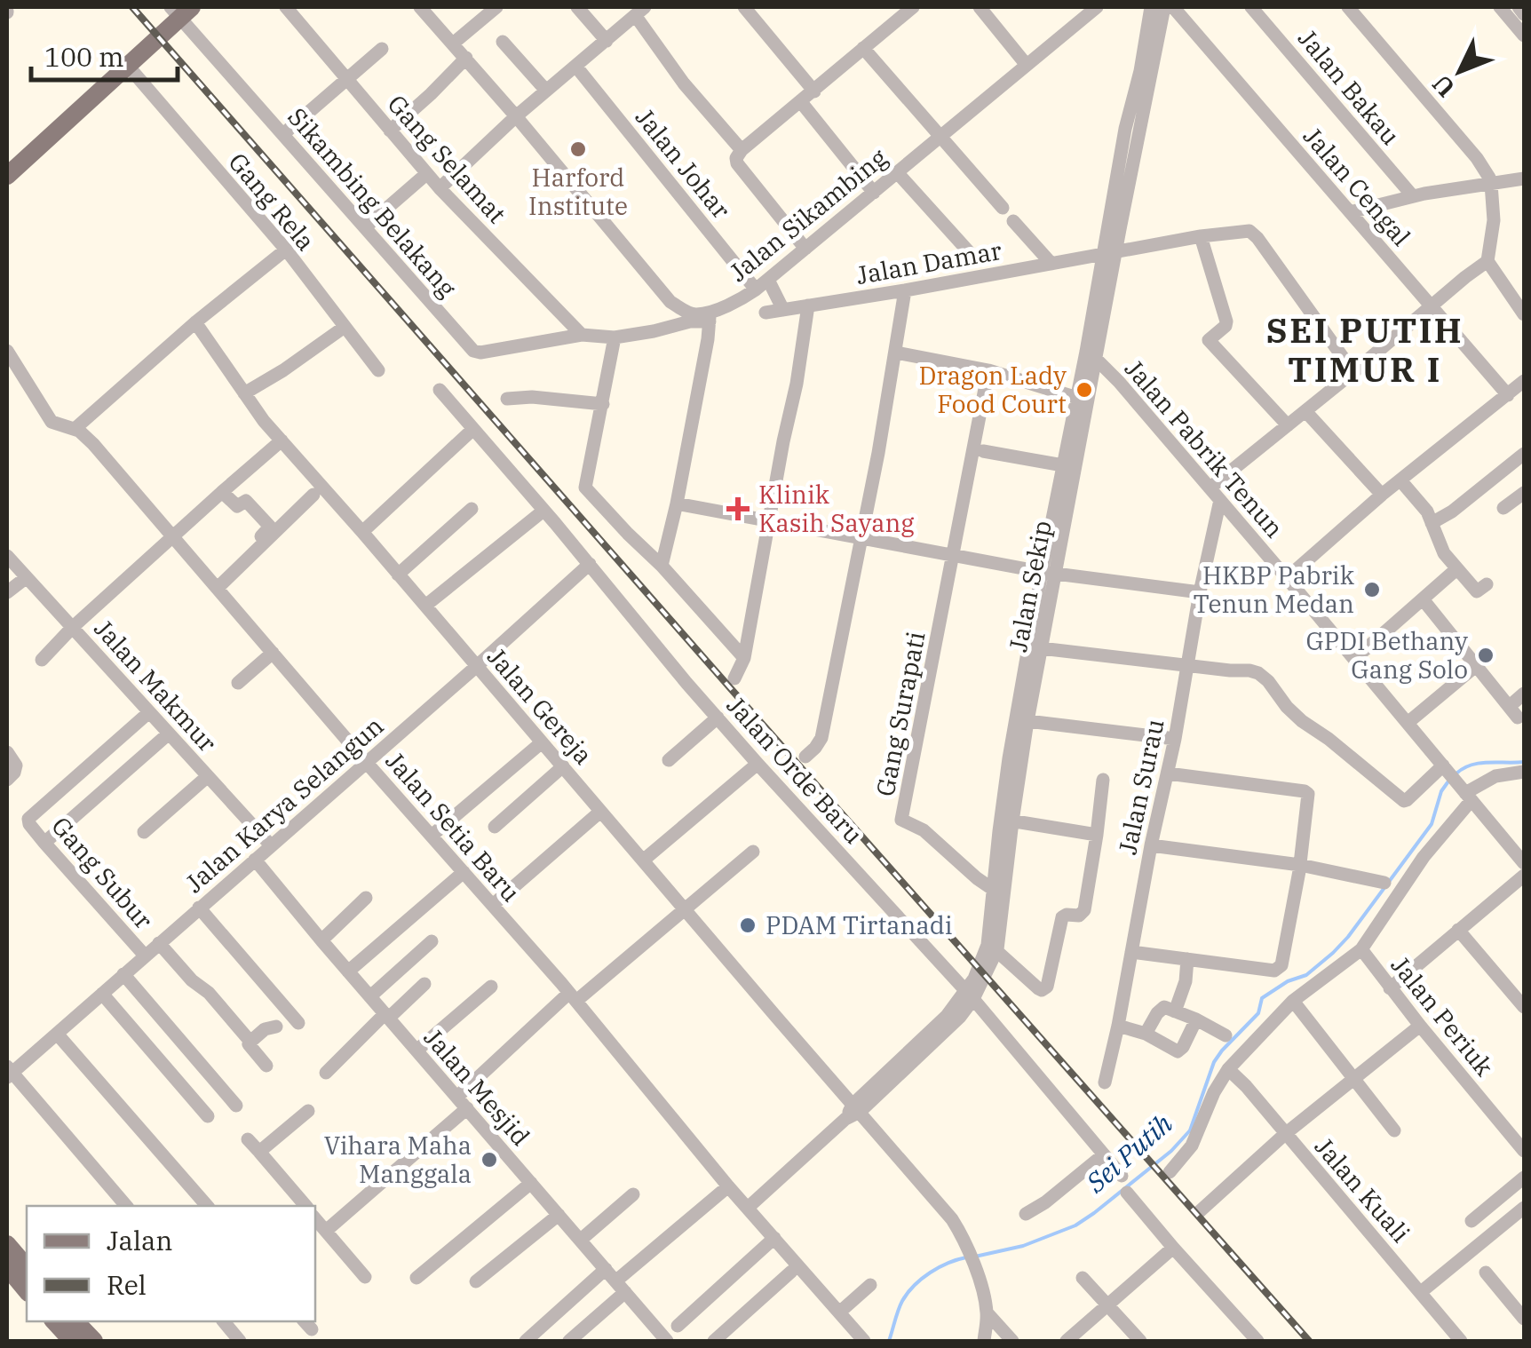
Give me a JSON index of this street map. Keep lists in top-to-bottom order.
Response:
{
  "streets": {
    "street": [
      "Jalan Bakau",
      "Gang Selamat",
      "Jalan Johar",
      "Jalan Cengal",
      "Gang Rela",
      "Sikambing Belakang",
      "Jalan Sikambing",
      "Jalan Damar",
      "Jalan Pabrik Tenun",
      "Jalan Sekip",
      "Jalan Makmur",
      "Jalan Gereja",
      "Gang Surapati",
      "Jalan Orde Baru",
      "Jalan Surau",
      "Jalan Karya Selangun",
      "Jalan Setia Baru",
      "Gang Subur",
      "Jalan Periuk",
      "Jalan Mesjid",
      "Jalan Kuali"
    ]
  },
  "crossings": [
    ["Gang Selamat", "Jalan Sikambing"],
    ["Jalan Johar", "Jalan Sikambing"],
    ["Sikambing Belakang", "Jalan Sikambing"],
    ["Jalan Damar", "Jalan Sekip"],
    ["Jalan Pabrik Tenun", "Jalan Sekip"],
    ["Jalan Pabrik Tenun", "Jalan Surau"],
    ["Jalan Sekip", "Jalan Gereja"],
    ["Jalan Sekip", "Gang Surapati"],
    ["Jalan Sekip", "Jalan Orde Baru"],
    ["Jalan Sekip", "Jalan Setia Baru"],
    ["Jalan Makmur", "Jalan Karya Selangun"],
    ["Jalan Makmur", "Gang Subur"],
    ["Jalan Gereja", "Jalan Karya Selangun"],
    ["Jalan Orde Baru", "Jalan Karya Selangun"],
    ["Jalan Karya Selangun", "Jalan Setia Baru"],
    ["Jalan Karya Selangun", "Gang Subur"],
    ["Jalan Karya Selangun", "Jalan Mesjid"]
  ],
  "districts": ["SEI PUTIH TIMUR I"],
  "water": ["Sei Putih"],
  "places": {
    "other": [
      "Harford Institute",
      "Dragon Lady Food Court",
      "HKBP Pabrik Tenun Medan",
      "GPDI Bethany Gang Solo",
      "PDAM Tirtanadi",
      "Vihara Maha Manggala"
    ],
    "health": ["Klinik Kasih Sayang"]
  },
  "legend": ["Jalan", "Rel"],
  "scale_bar": "100 m",
  "north": "bottom left"
}
